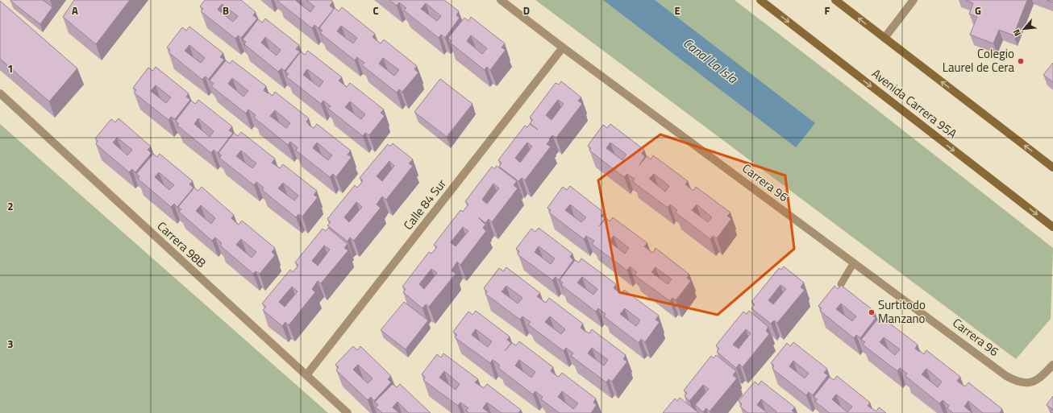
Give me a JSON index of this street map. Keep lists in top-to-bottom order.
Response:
{
  "streets": {
    "main road": ["Avenida Carrera 95A"],
    "street": ["Carrera 96", "Calle 84 Sur", "Carrera 98B"]
  },
  "crossings": [
    ["Carrera 96", "Calle 84 Sur"],
    ["Calle 84 Sur", "Carrera 98B"]
  ],
  "water": ["Canal La Isla"],
  "places": ["Colegio Laurel de Cera", "Surtitodo Manzano"],
  "north": "bottom left",
  "grid": {
    "columns": [
      "A",
      "B",
      "C",
      "D",
      "E",
      "F",
      "G"
    ],
    "rows": ["1", "2", "3"]
  }
}
